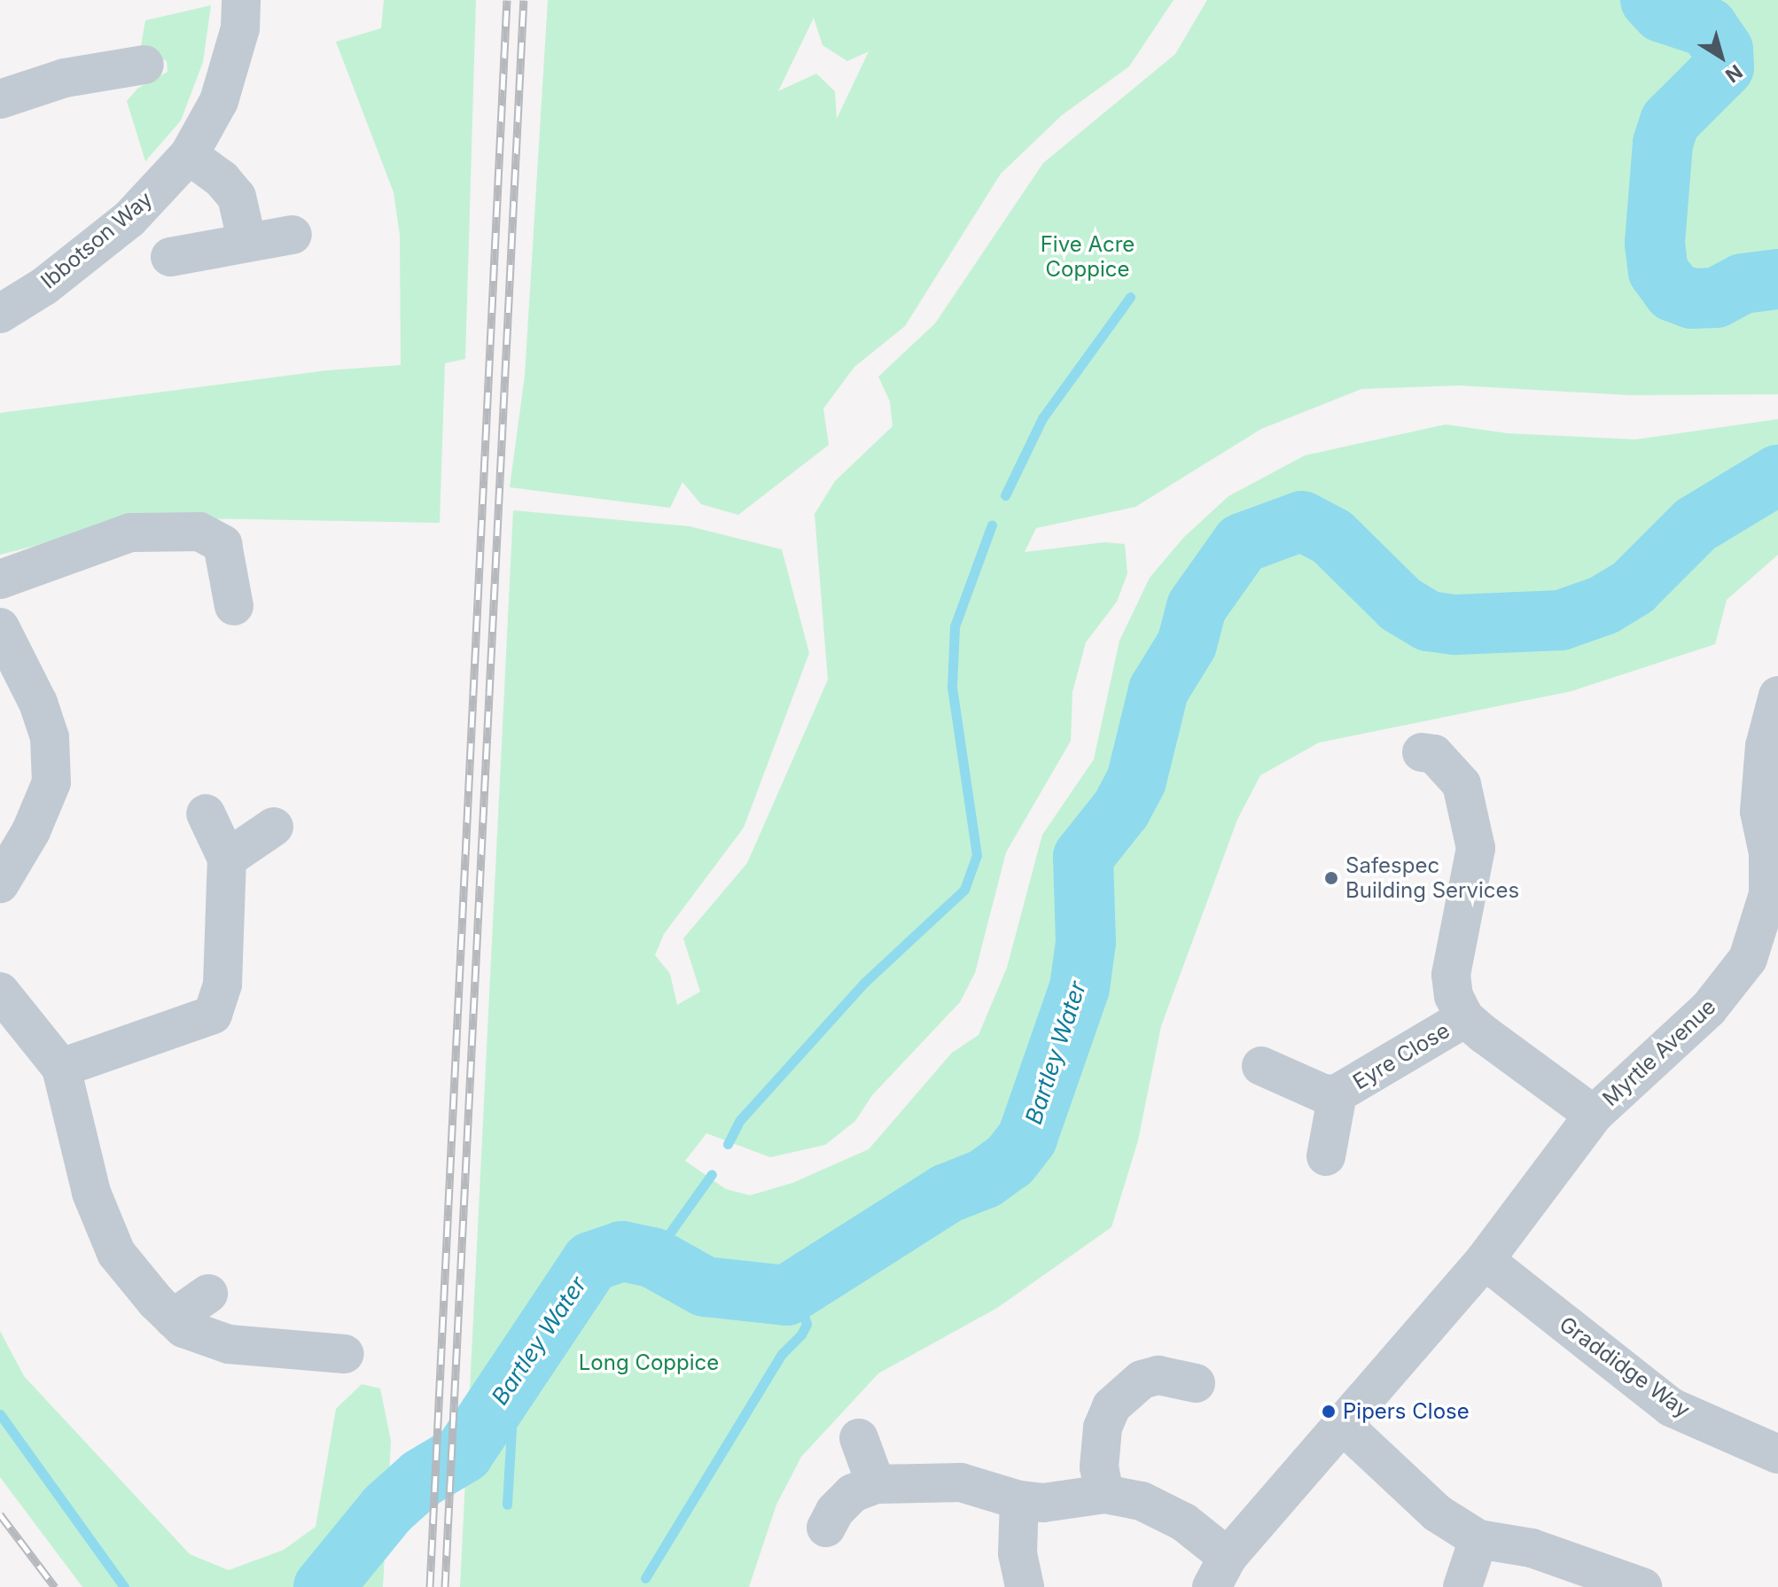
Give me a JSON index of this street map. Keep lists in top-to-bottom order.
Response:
{
  "streets": {
    "street": [
      "Ibbotson Way",
      "Myrtle Avenue",
      "Eyre Close",
      "Graddidge Way"
    ]
  },
  "crossings": [
    ["Myrtle Avenue", "Graddidge Way"]
  ],
  "water": ["Bartley Water"],
  "parks": ["Five Acre Coppice", "Long Coppice"],
  "places": ["Safespec Building Services", "Pipers Close"],
  "north": "bottom right"
}
